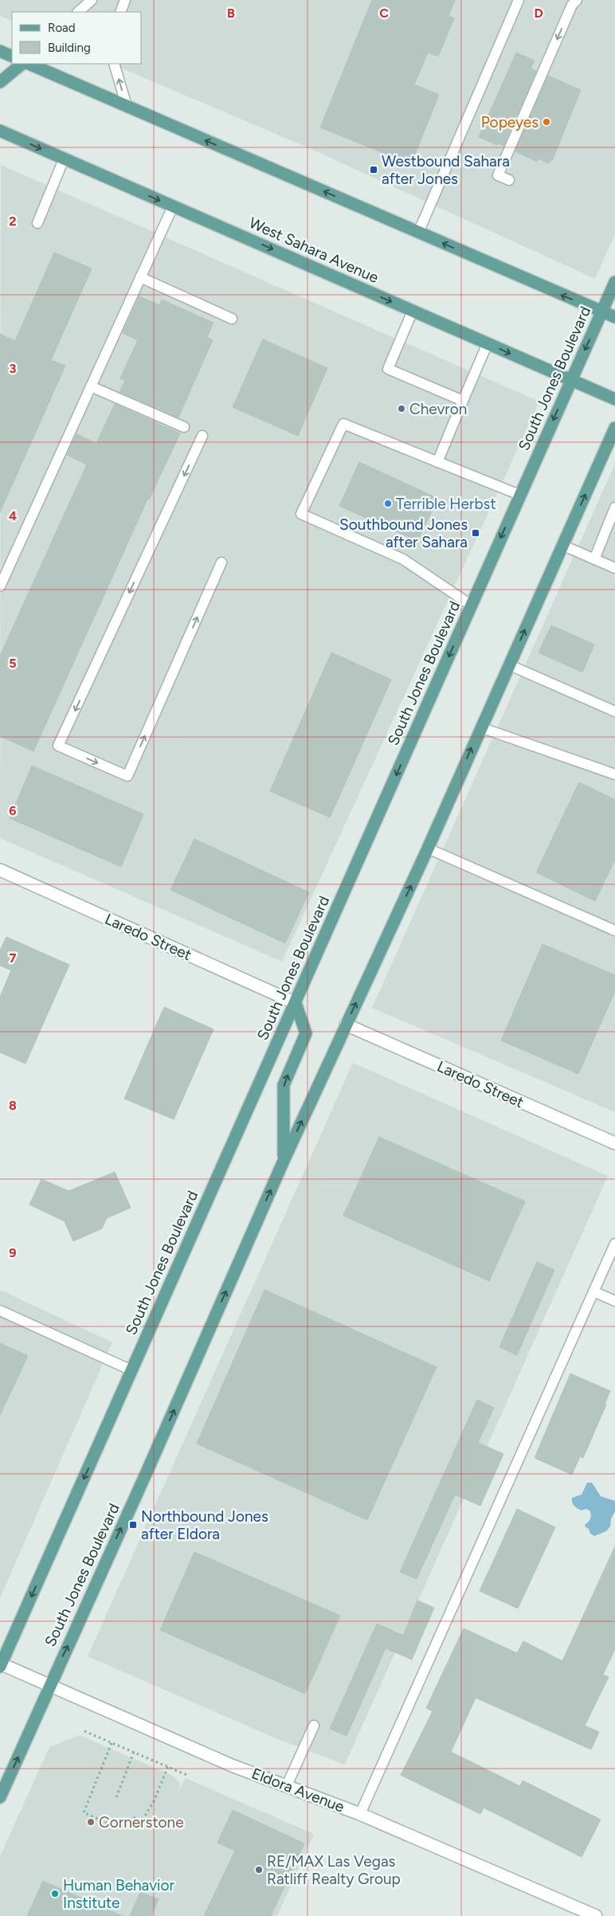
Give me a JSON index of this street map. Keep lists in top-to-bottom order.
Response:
{
  "streets": {
    "main road": ["West Sahara Avenue", "South Jones Boulevard"],
    "street": ["Laredo Street", "Eldora Avenue"]
  },
  "crossings": [
    ["West Sahara Avenue", "South Jones Boulevard"],
    ["South Jones Boulevard", "Laredo Street"],
    ["South Jones Boulevard", "Eldora Avenue"]
  ],
  "places": {
    "other": [
      "Popeyes",
      "Chevron",
      "Terrible Herbst",
      "Cornerstone",
      "RE/MAX Las Vegas Ratliff Realty Group",
      "Human Behavior Institute"
    ],
    "transit": ["Westbound Sahara after Jones", "Southbound Jones after Sahara", "Northbound Jones after Eldora"]
  },
  "legend": ["Road", "Building"],
  "grid": {
    "columns": ["B", "C", "D"],
    "rows": [
      "2",
      "3",
      "4",
      "5",
      "6",
      "7",
      "8",
      "9"
    ]
  }
}
